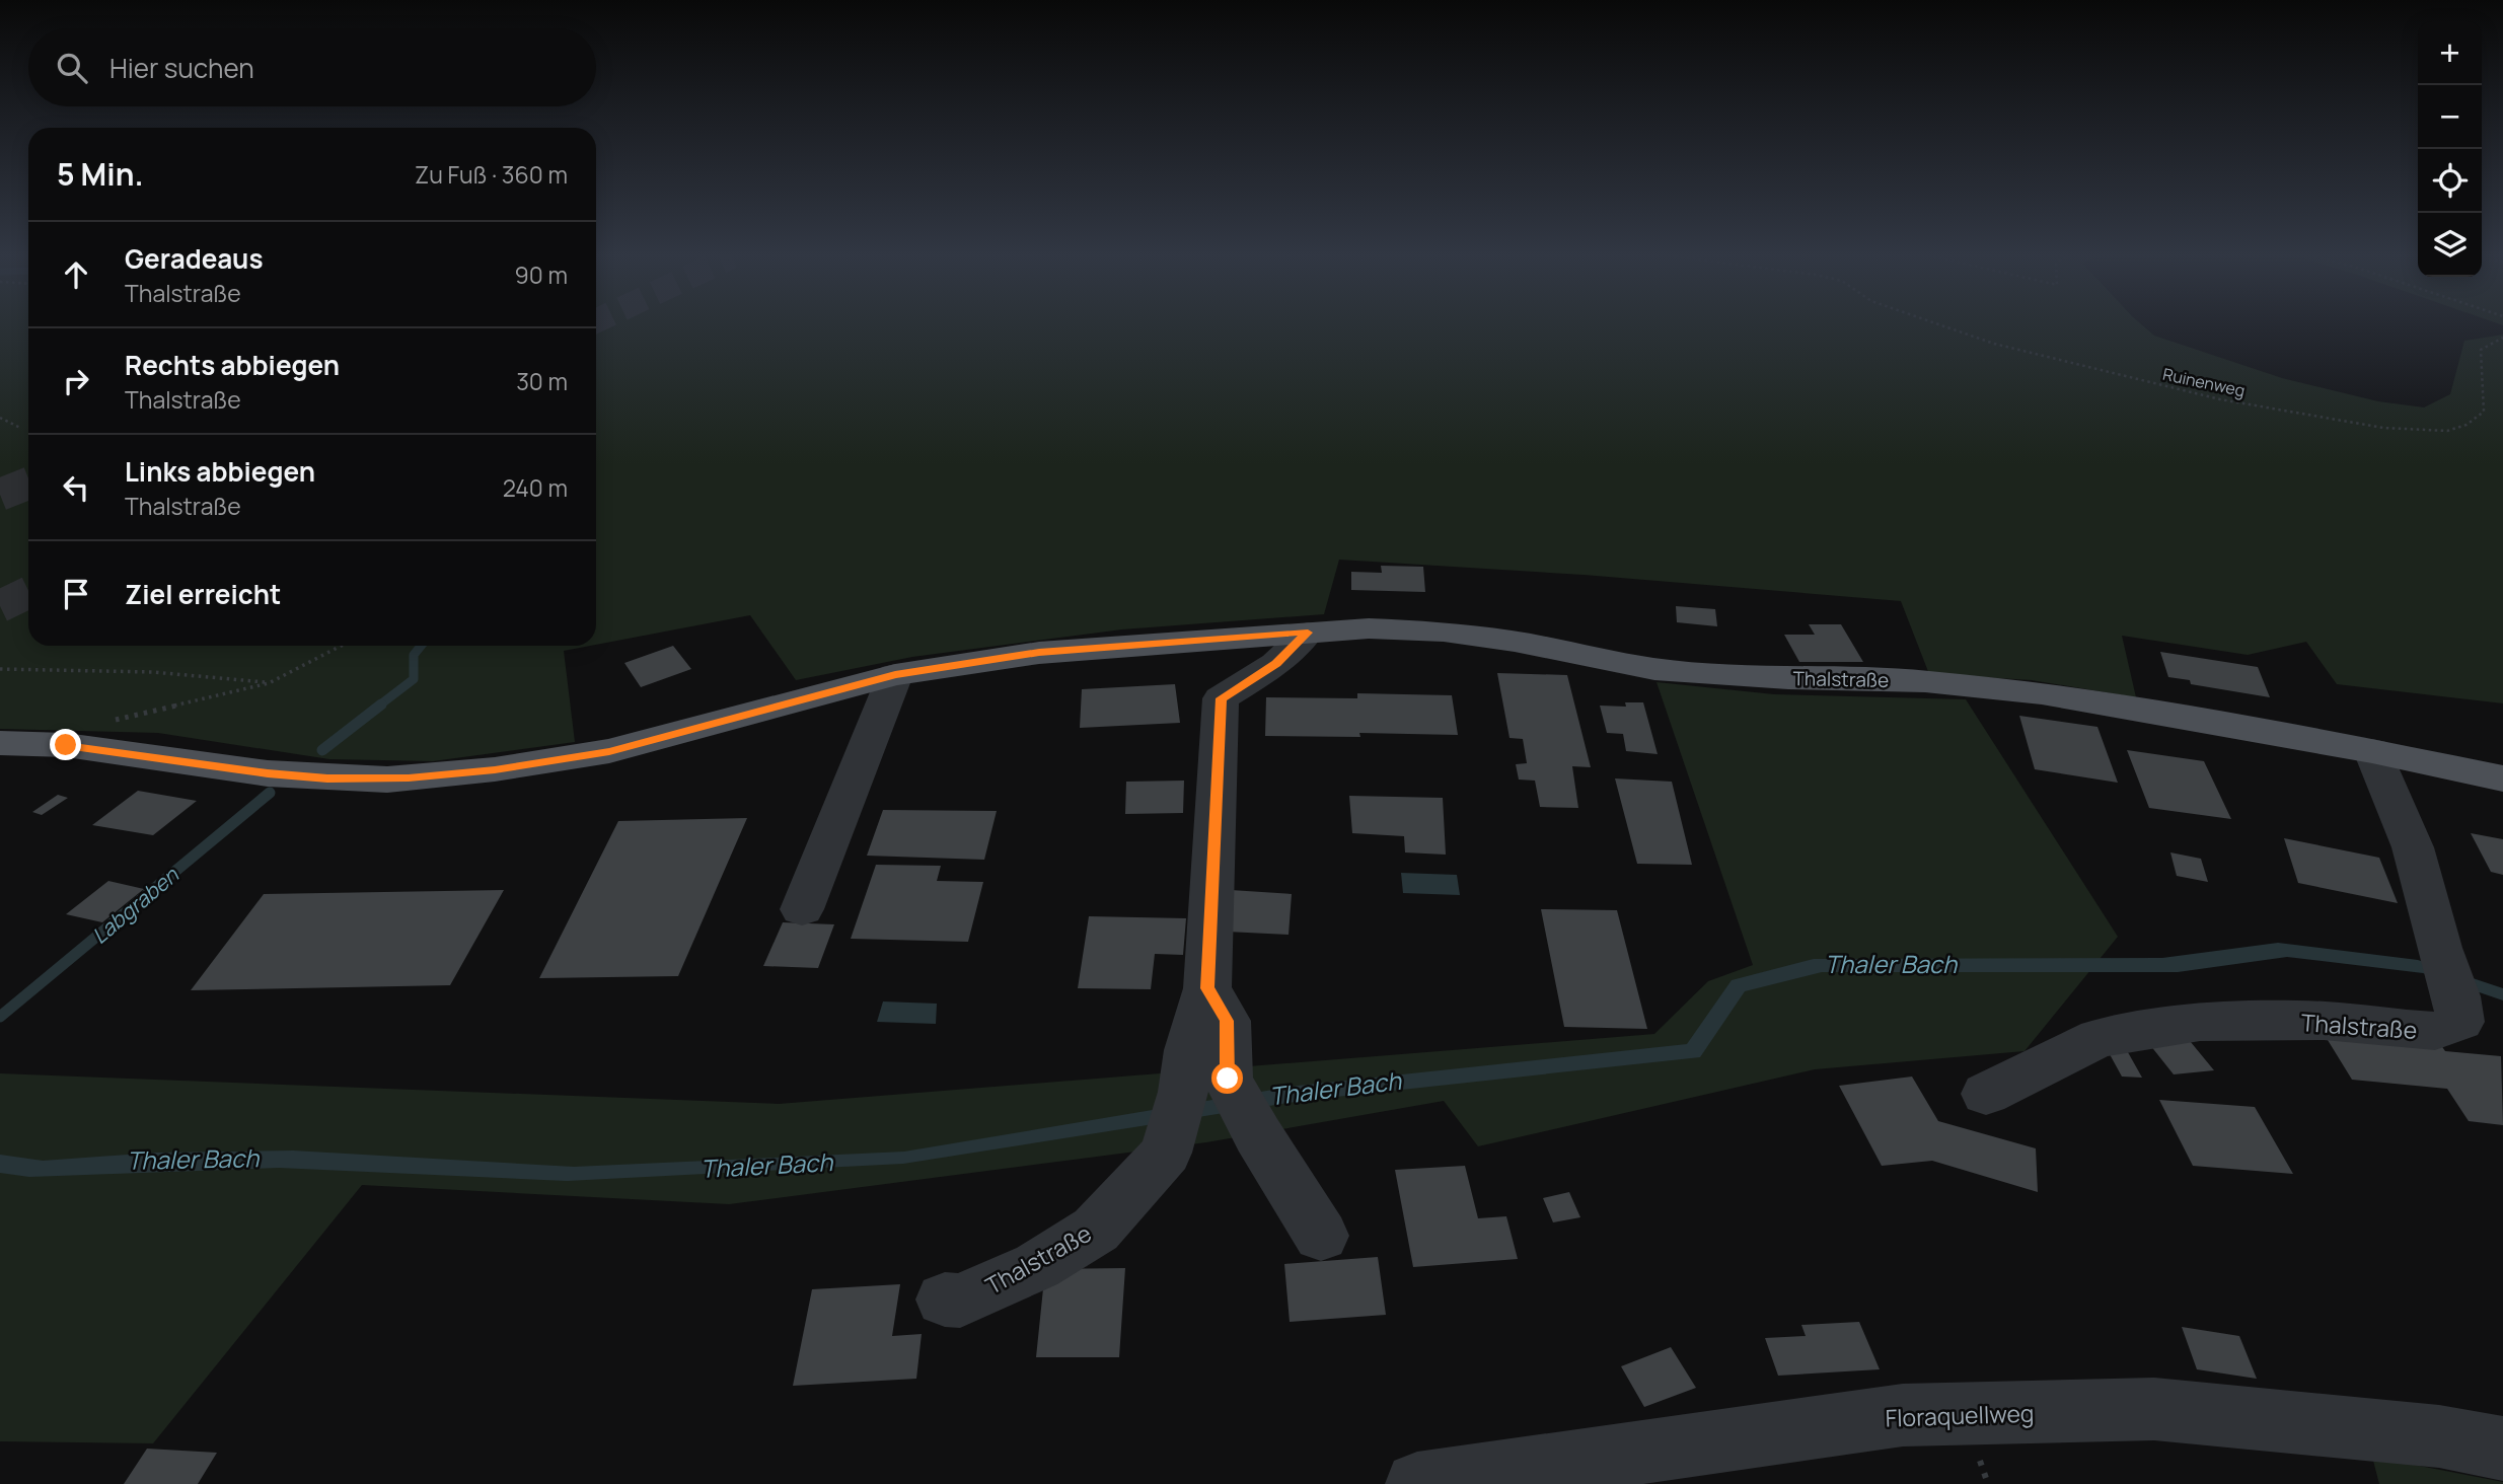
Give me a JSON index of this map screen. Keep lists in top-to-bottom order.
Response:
{
  "streets": {
    "main road": ["Thalstraße"],
    "street": ["Floraquellweg"],
    "path": ["Ruinenweg"]
  },
  "water": ["Labgraben", "Thaler Bach"],
  "page": {
    "map_buttons": ["+", "−"],
    "search": "Hier suchen",
    "heading": ["5 Min.", "Zu Fuß · 360 m"],
    "list": [
      ["Geradeaus", "Thalstraße", "90 m"],
      ["Rechts abbiegen", "Thalstraße", "30 m"],
      ["Links abbiegen", "Thalstraße", "240 m"],
      "Ziel erreicht"
    ]
  }
}
